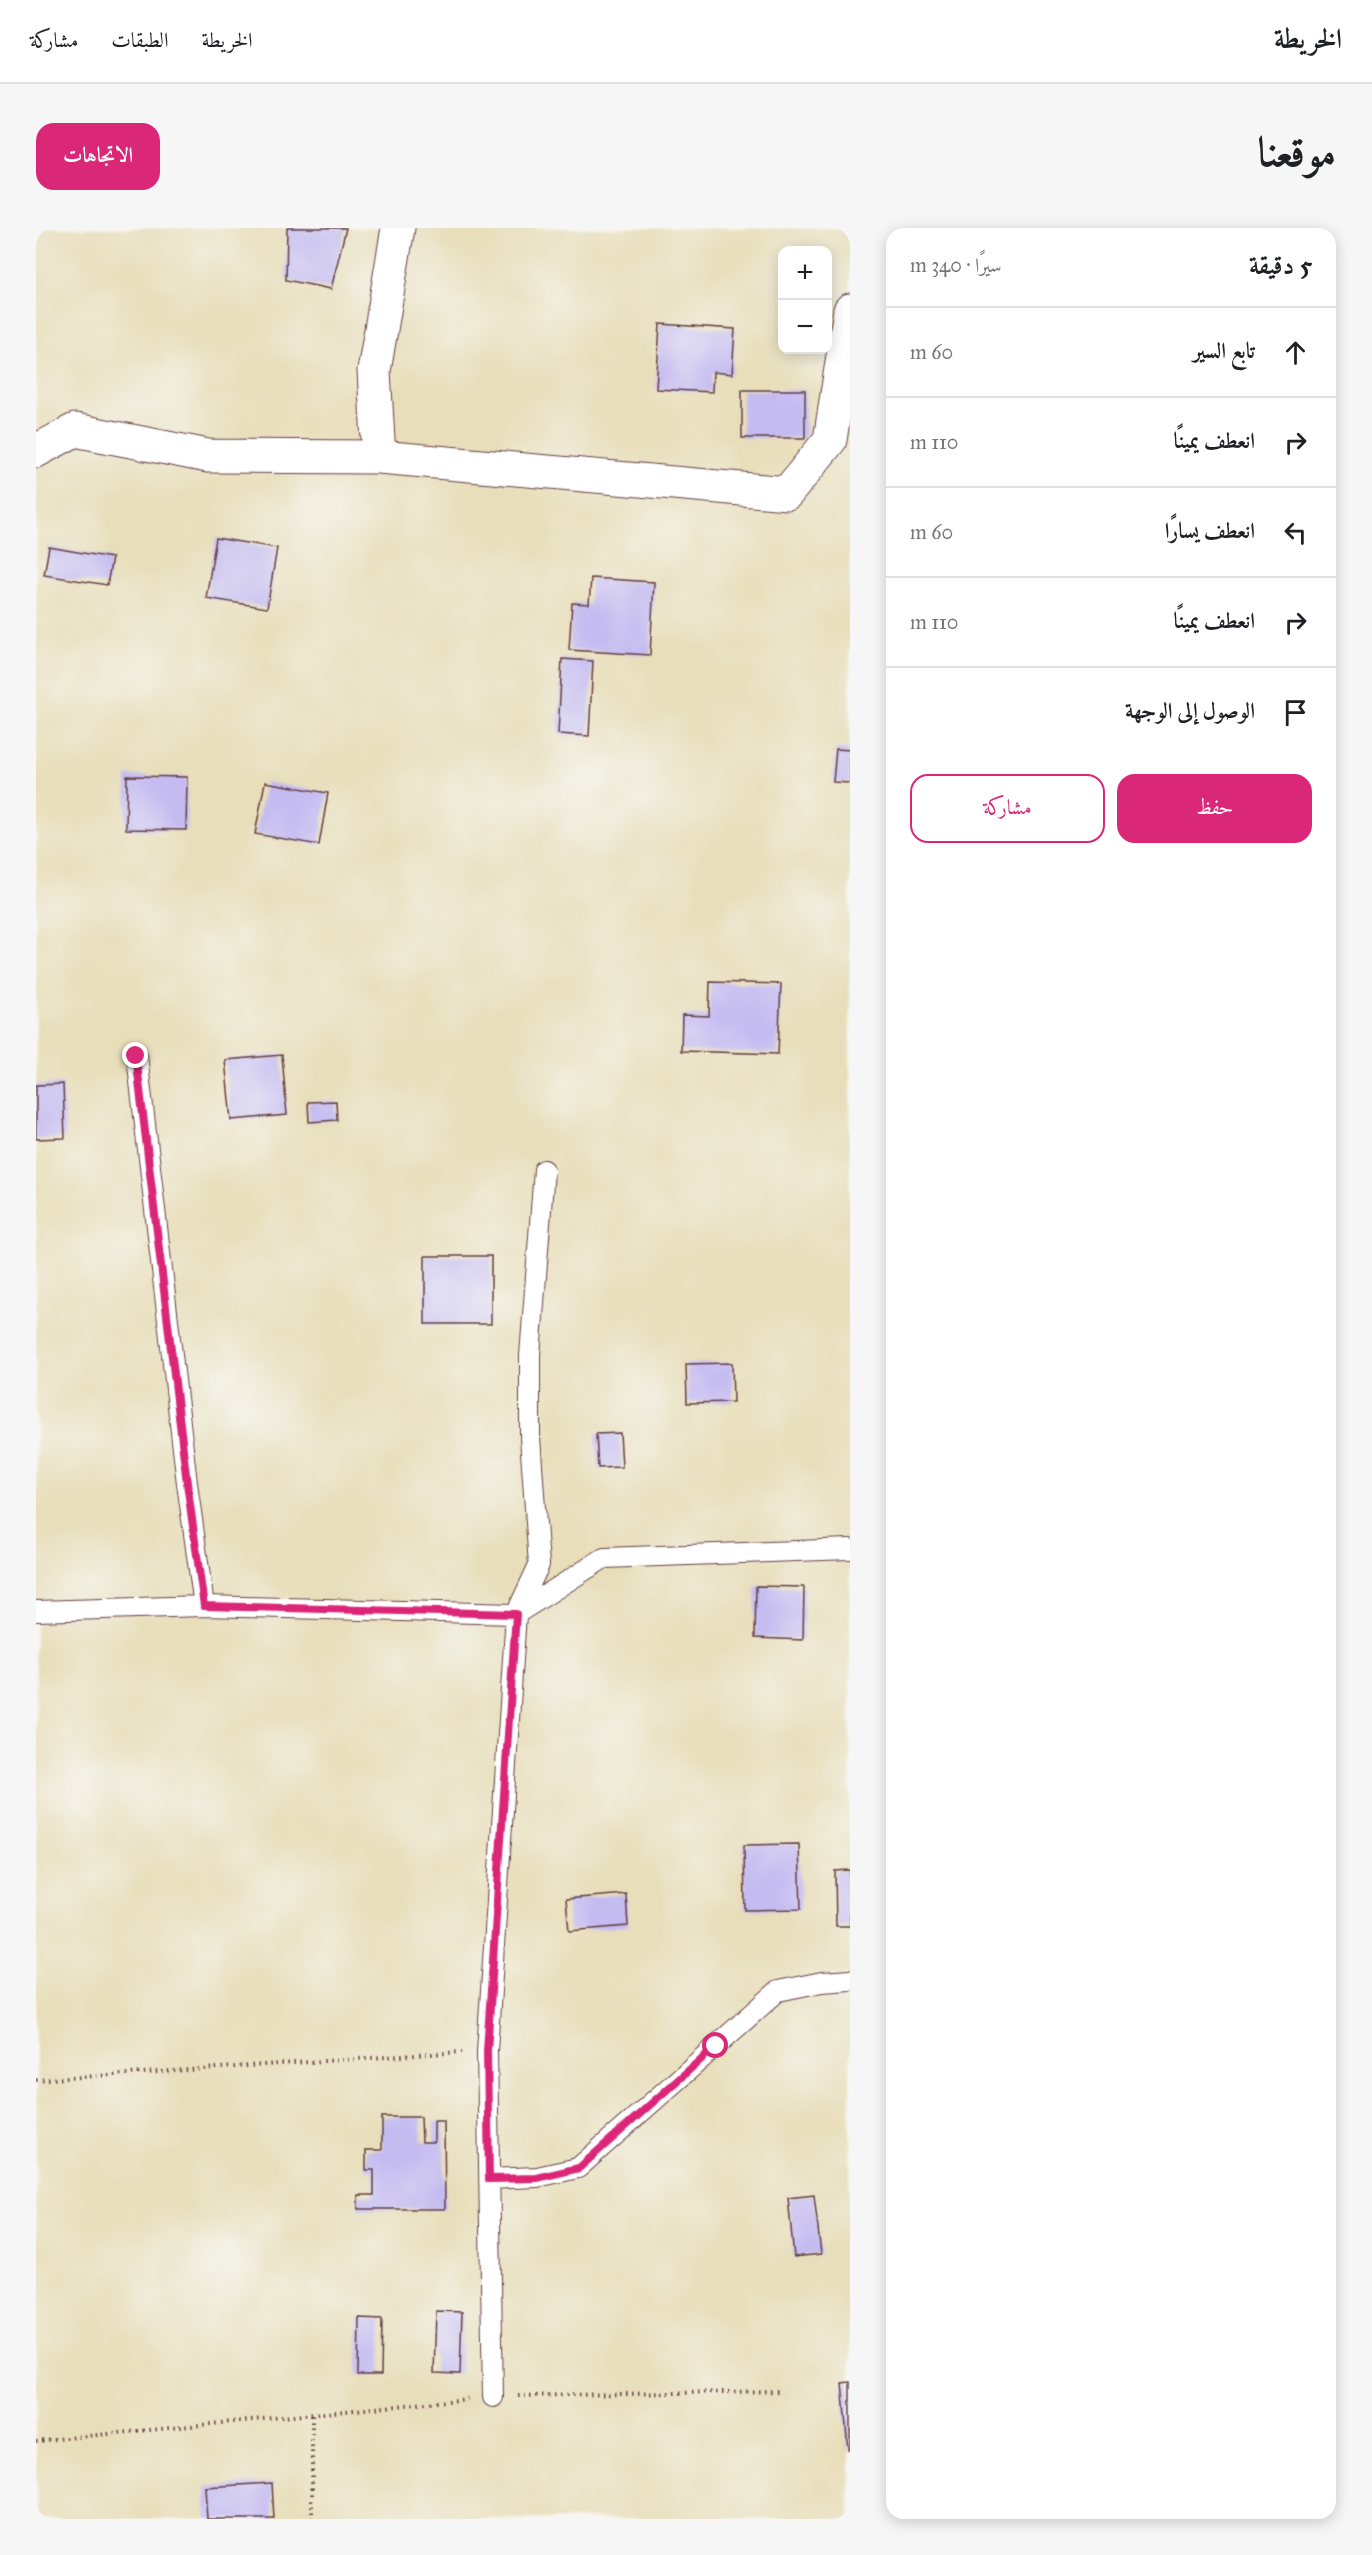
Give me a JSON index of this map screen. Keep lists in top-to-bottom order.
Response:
{
  "page": {
    "header": "الخريطة",
    "nav": ["الخريطة", "الطبقات", "مشاركة"],
    "title": "موقعنا",
    "buttons": [
      "الاتجاهات",
      ["حفظ", "مشاركة"]
    ],
    "heading": ["5 دقيقة", "سيرًا · 340 m"],
    "map_buttons": ["+", "−"],
    "list": [
      ["تابع السير", "60 m"],
      ["انعطف يمينًا", "110 m"],
      ["انعطف يسارًا", "60 m"],
      ["انعطف يمينًا", "110 m"],
      "الوصول إلى الوجهة"
    ]
  }
}
